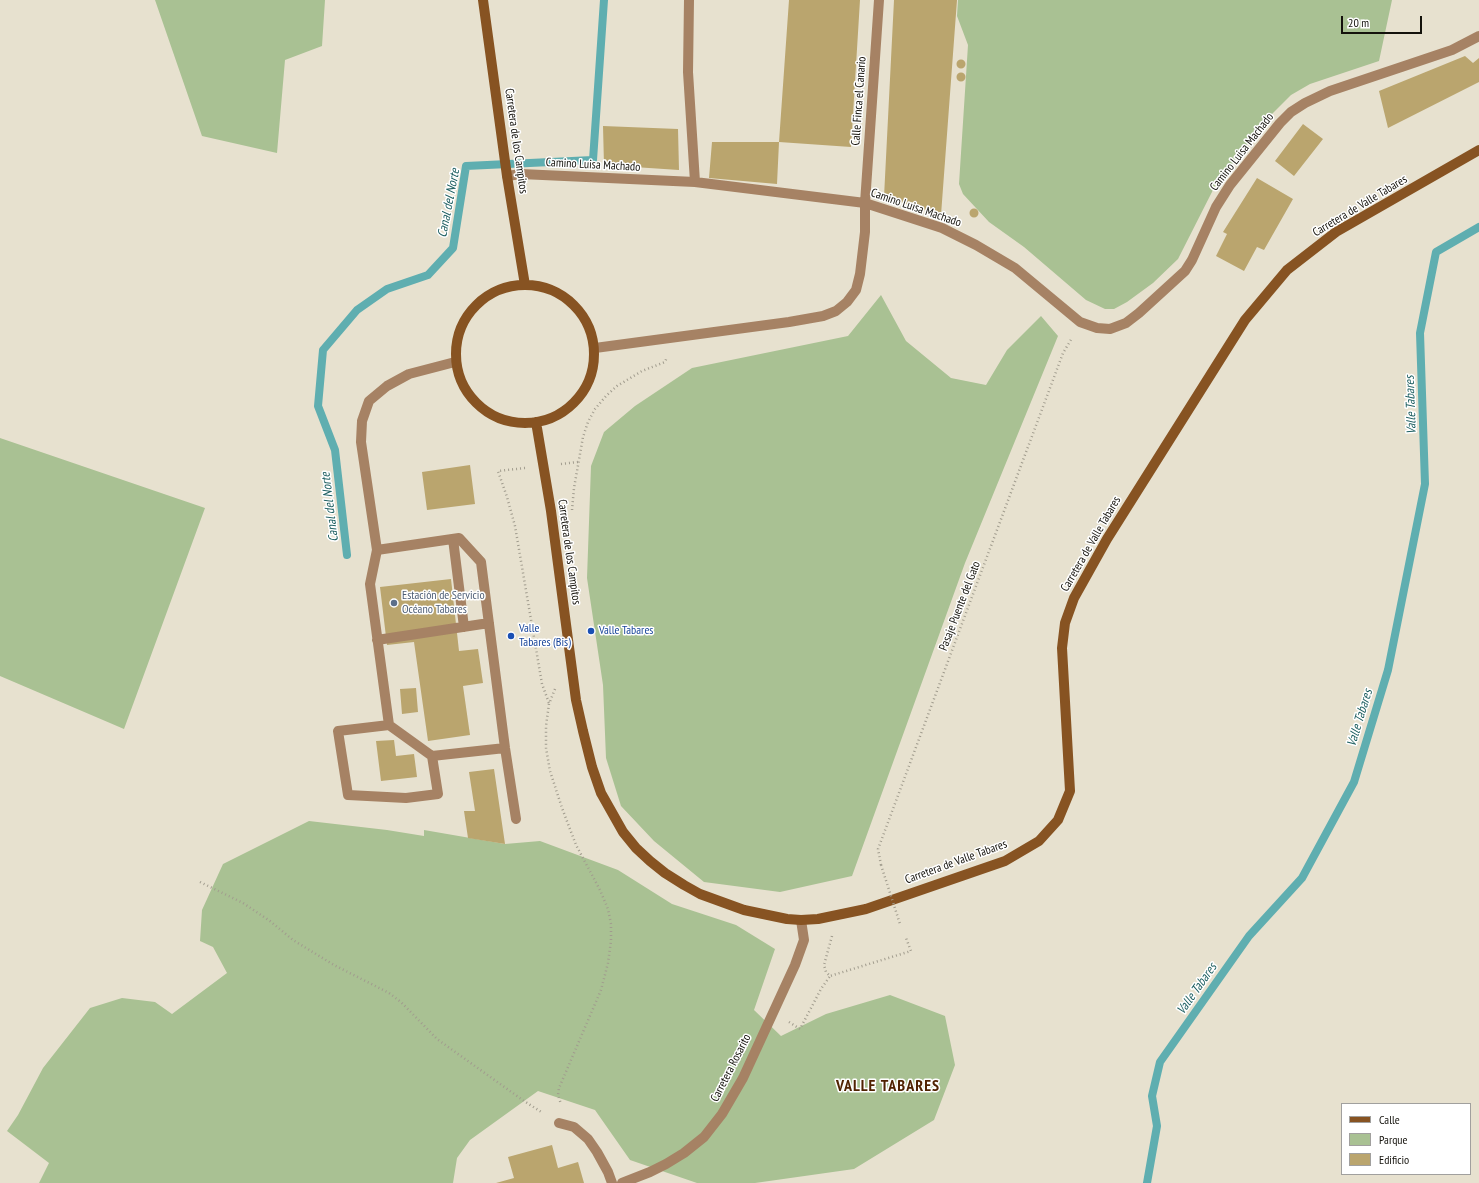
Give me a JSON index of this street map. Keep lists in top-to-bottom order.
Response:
{
  "streets": {
    "main road": ["Carretera de los Campitos", "Carretera de Valle Tabares"],
    "street": ["Calle Finca el Canario", "Camino Luisa Machado", "Carretera Rosarito"],
    "path": ["Pasaje Puente del Gato"]
  },
  "crossings": [
    ["Calle Finca el Canario", "Carretera de los Campitos"],
    ["Calle Finca el Canario", "Camino Luisa Machado"],
    ["Carretera de los Campitos", "Camino Luisa Machado"],
    ["Carretera de los Campitos", "Carretera de Valle Tabares"],
    ["Carretera de los Campitos", "Carretera Rosarito"],
    ["Carretera de Valle Tabares", "Carretera Rosarito"]
  ],
  "districts": ["VALLE TABARES"],
  "water": ["Canal del Norte", "Valle Tabares"],
  "places": ["Estación de Servicio Océano Tabares", "Valle Tabares", "Valle Tabares (Bis)"],
  "legend": ["Calle", "Parque", "Edificio"],
  "scale_bar": "20 m"
}
